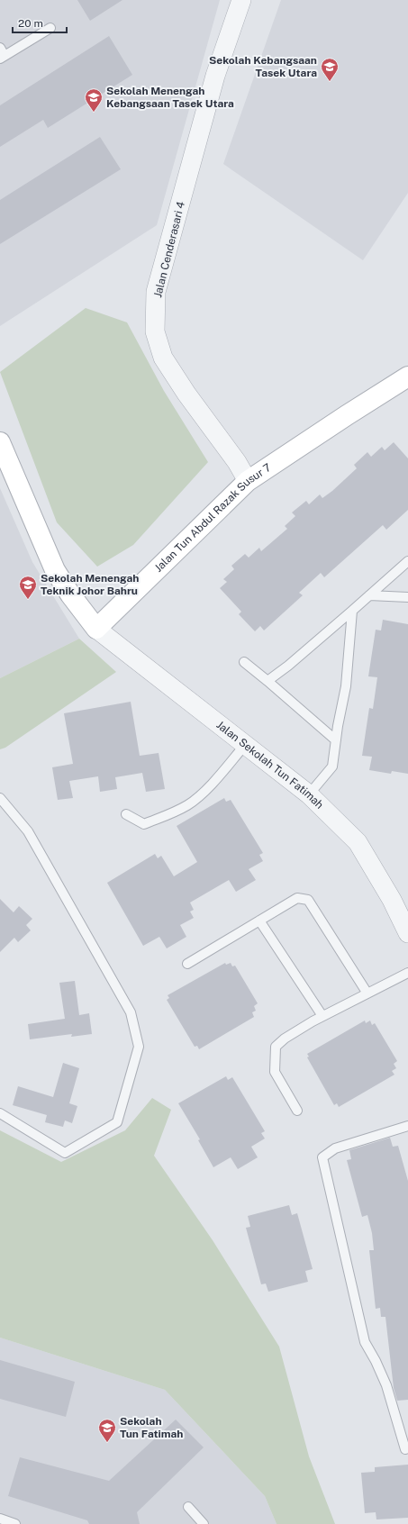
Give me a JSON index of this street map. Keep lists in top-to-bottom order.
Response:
{
  "streets": {
    "street": ["Jalan Cenderasari 4", "Jalan Tun Abdul Razak Susur 7", "Jalan Sekolah Tun Fatimah"]
  },
  "crossings": [
    ["Jalan Cenderasari 4", "Jalan Tun Abdul Razak Susur 7"],
    ["Jalan Tun Abdul Razak Susur 7", "Jalan Sekolah Tun Fatimah"]
  ],
  "places": {
    "school or university": [
      "Sekolah Kebangsaan Tasek Utara",
      "Sekolah Menengah Kebangsaan Tasek Utara",
      "Sekolah Menengah Teknik Johor Bahru",
      "Sekolah Tun Fatimah"
    ]
  },
  "scale_bar": "20 m"
}
